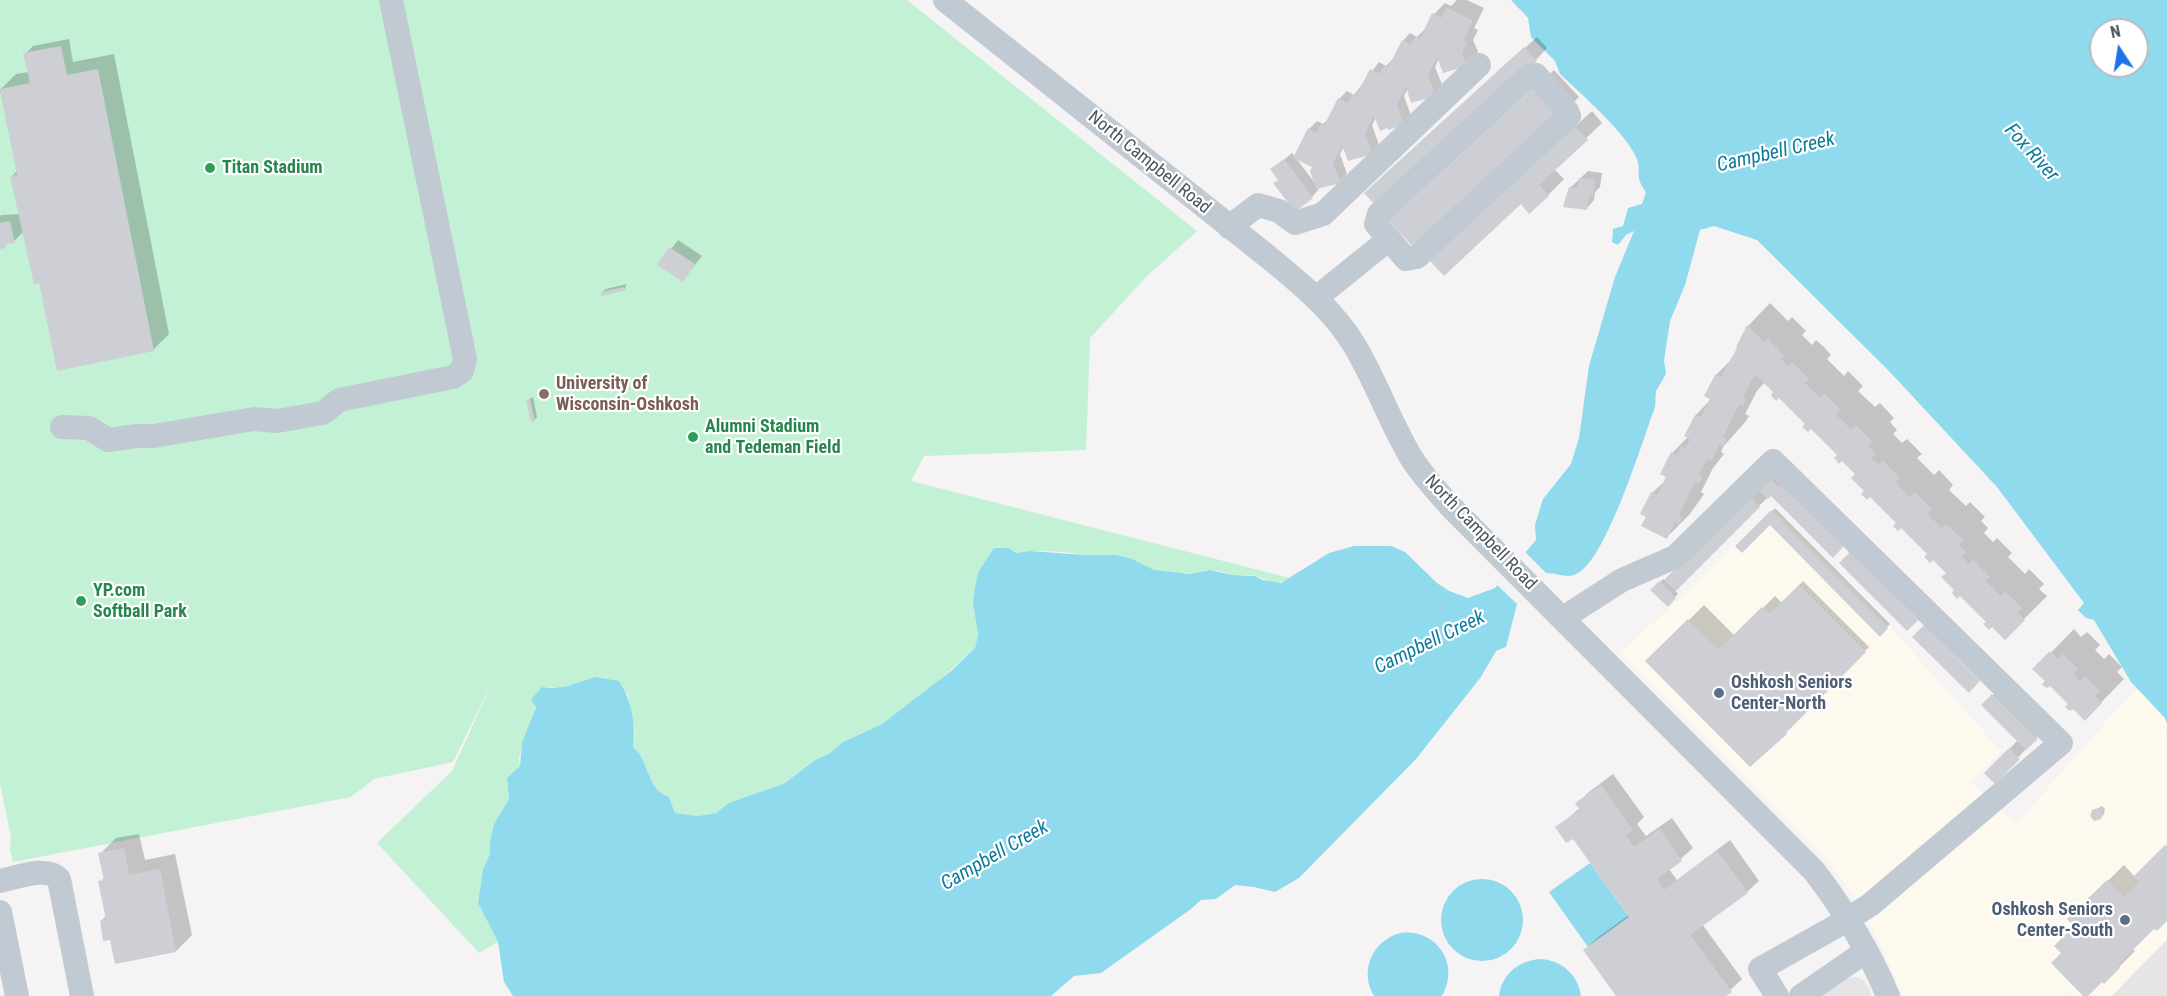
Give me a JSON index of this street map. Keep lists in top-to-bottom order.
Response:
{
  "streets": {
    "street": ["North Campbell Road"]
  },
  "water": ["Campbell Creek", "Fox River"],
  "places": [
    "Titan Stadium",
    "University of Wisconsin-Oshkosh",
    "Alumni Stadium and Tedeman Field",
    "YP.com Softball Park",
    "Oshkosh Seniors Center-North",
    "Oshkosh Seniors Center-South"
  ],
  "north": "top"
}
